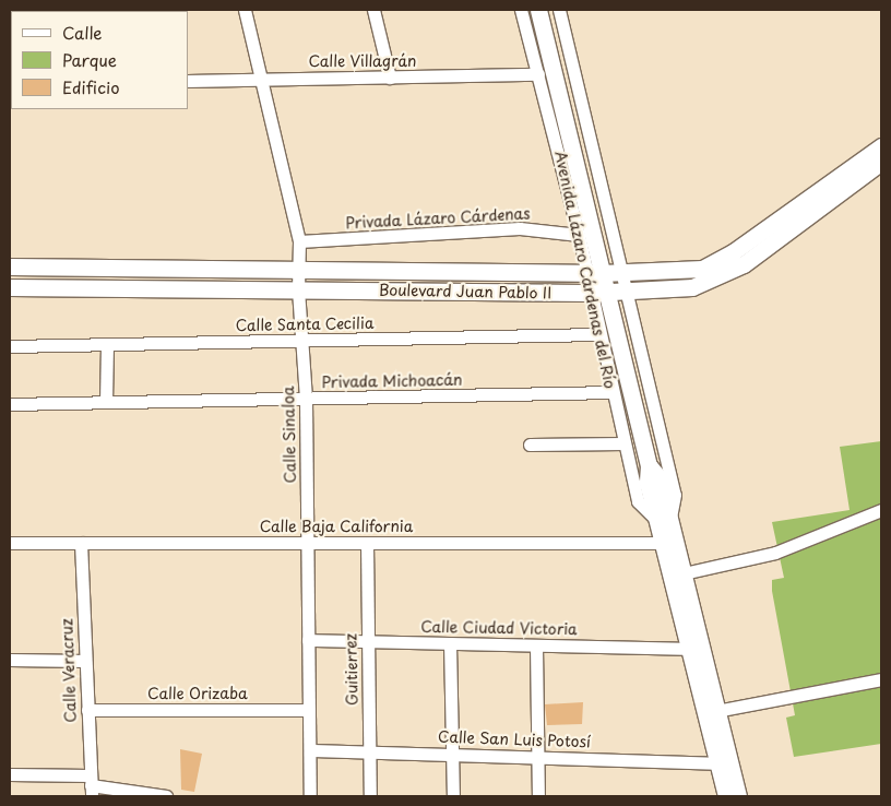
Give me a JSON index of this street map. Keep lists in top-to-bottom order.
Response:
{
  "streets": {
    "main road": ["Avenida Lázaro Cárdenas del Río", "Boulevard Juan Pablo II"],
    "street": [
      "Calle Villagrán",
      "Privada Lázaro Cárdenas",
      "Calle Santa Cecilia",
      "Privada Michoacán",
      "Calle Sinaloa",
      "Calle Baja California",
      "Calle Ciudad Victoria",
      "Guitierrez",
      "Calle Veracruz",
      "Calle Orizaba",
      "Calle San Luis Potosí"
    ]
  },
  "crossings": [
    ["Calle Villagrán", "Avenida Lázaro Cárdenas del Río"],
    ["Calle Villagrán", "Calle Sinaloa"],
    ["Privada Lázaro Cárdenas", "Avenida Lázaro Cárdenas del Río"],
    ["Privada Lázaro Cárdenas", "Calle Sinaloa"],
    ["Avenida Lázaro Cárdenas del Río", "Boulevard Juan Pablo II"],
    ["Avenida Lázaro Cárdenas del Río", "Calle Santa Cecilia"],
    ["Avenida Lázaro Cárdenas del Río", "Privada Michoacán"],
    ["Avenida Lázaro Cárdenas del Río", "Calle Baja California"],
    ["Avenida Lázaro Cárdenas del Río", "Calle Ciudad Victoria"],
    ["Avenida Lázaro Cárdenas del Río", "Calle San Luis Potosí"],
    ["Boulevard Juan Pablo II", "Calle Sinaloa"],
    ["Calle Santa Cecilia", "Calle Sinaloa"],
    ["Privada Michoacán", "Calle Sinaloa"],
    ["Calle Sinaloa", "Calle Baja California"],
    ["Calle Sinaloa", "Calle Ciudad Victoria"],
    ["Calle Sinaloa", "Calle Orizaba"],
    ["Calle Sinaloa", "Calle San Luis Potosí"],
    ["Calle Baja California", "Guitierrez"],
    ["Calle Baja California", "Calle Veracruz"],
    ["Calle Ciudad Victoria", "Guitierrez"],
    ["Guitierrez", "Calle San Luis Potosí"],
    ["Calle Veracruz", "Calle Orizaba"]
  ],
  "legend": ["Calle", "Parque", "Edificio"]
}
